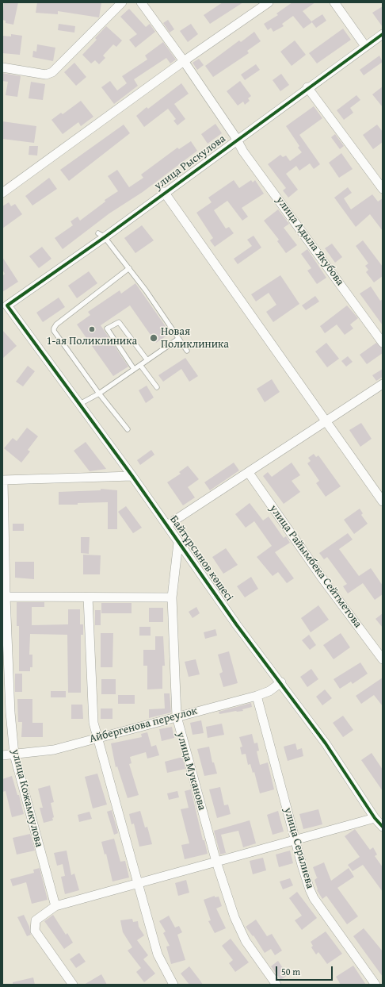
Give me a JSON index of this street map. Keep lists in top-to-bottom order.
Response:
{
  "streets": {
    "street": [
      "улица Рыскулова",
      "улица Адыла Якубова",
      "Байтұрсынов көшесі",
      "улица Райымбека Сейтметова",
      "Айбергенова переулок",
      "улица Муканова",
      "улица Кожамкулова",
      "улица Сералиева"
    ]
  },
  "crossings": [
    ["улица Рыскулова", "улица Адыла Якубова"],
    ["улица Рыскулова", "Байтұрсынов көшесі"],
    ["Байтұрсынов көшесі", "Айбергенова переулок"],
    ["Байтұрсынов көшесі", "улица Муканова"],
    ["Айбергенова переулок", "улица Муканова"],
    ["Айбергенова переулок", "улица Кожамкулова"],
    ["Айбергенова переулок", "улица Сералиева"]
  ],
  "places": ["1-ая Поликлиника", "Новая Поликлиника"],
  "scale_bar": "50 m"
}
